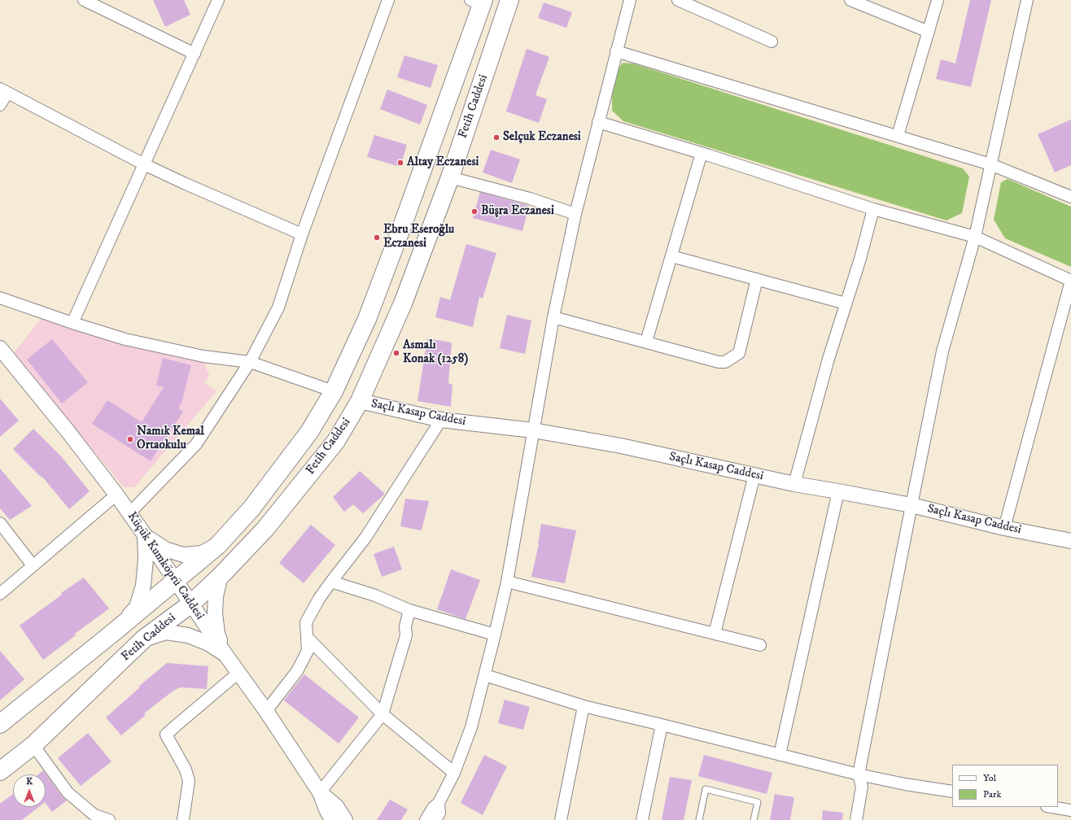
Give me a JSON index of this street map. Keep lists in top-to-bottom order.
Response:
{
  "streets": {
    "main road": ["Fetih Caddesi"],
    "street": ["Saçlı Kasap Caddesi", "Küçük Kumköprü Caddesi"]
  },
  "crossings": [
    ["Fetih Caddesi", "Saçlı Kasap Caddesi"],
    ["Fetih Caddesi", "Küçük Kumköprü Caddesi"]
  ],
  "places": [
    "Selçuk Eczanesi",
    "Altay Eczanesi",
    "Büşra Eczanesi",
    "Ebru Eseroğlu Eczanesi",
    "Asmalı Konak (1258)",
    "Namık Kemal Ortaokulu"
  ],
  "legend": ["Yol", "Park"],
  "north": "top"
}
